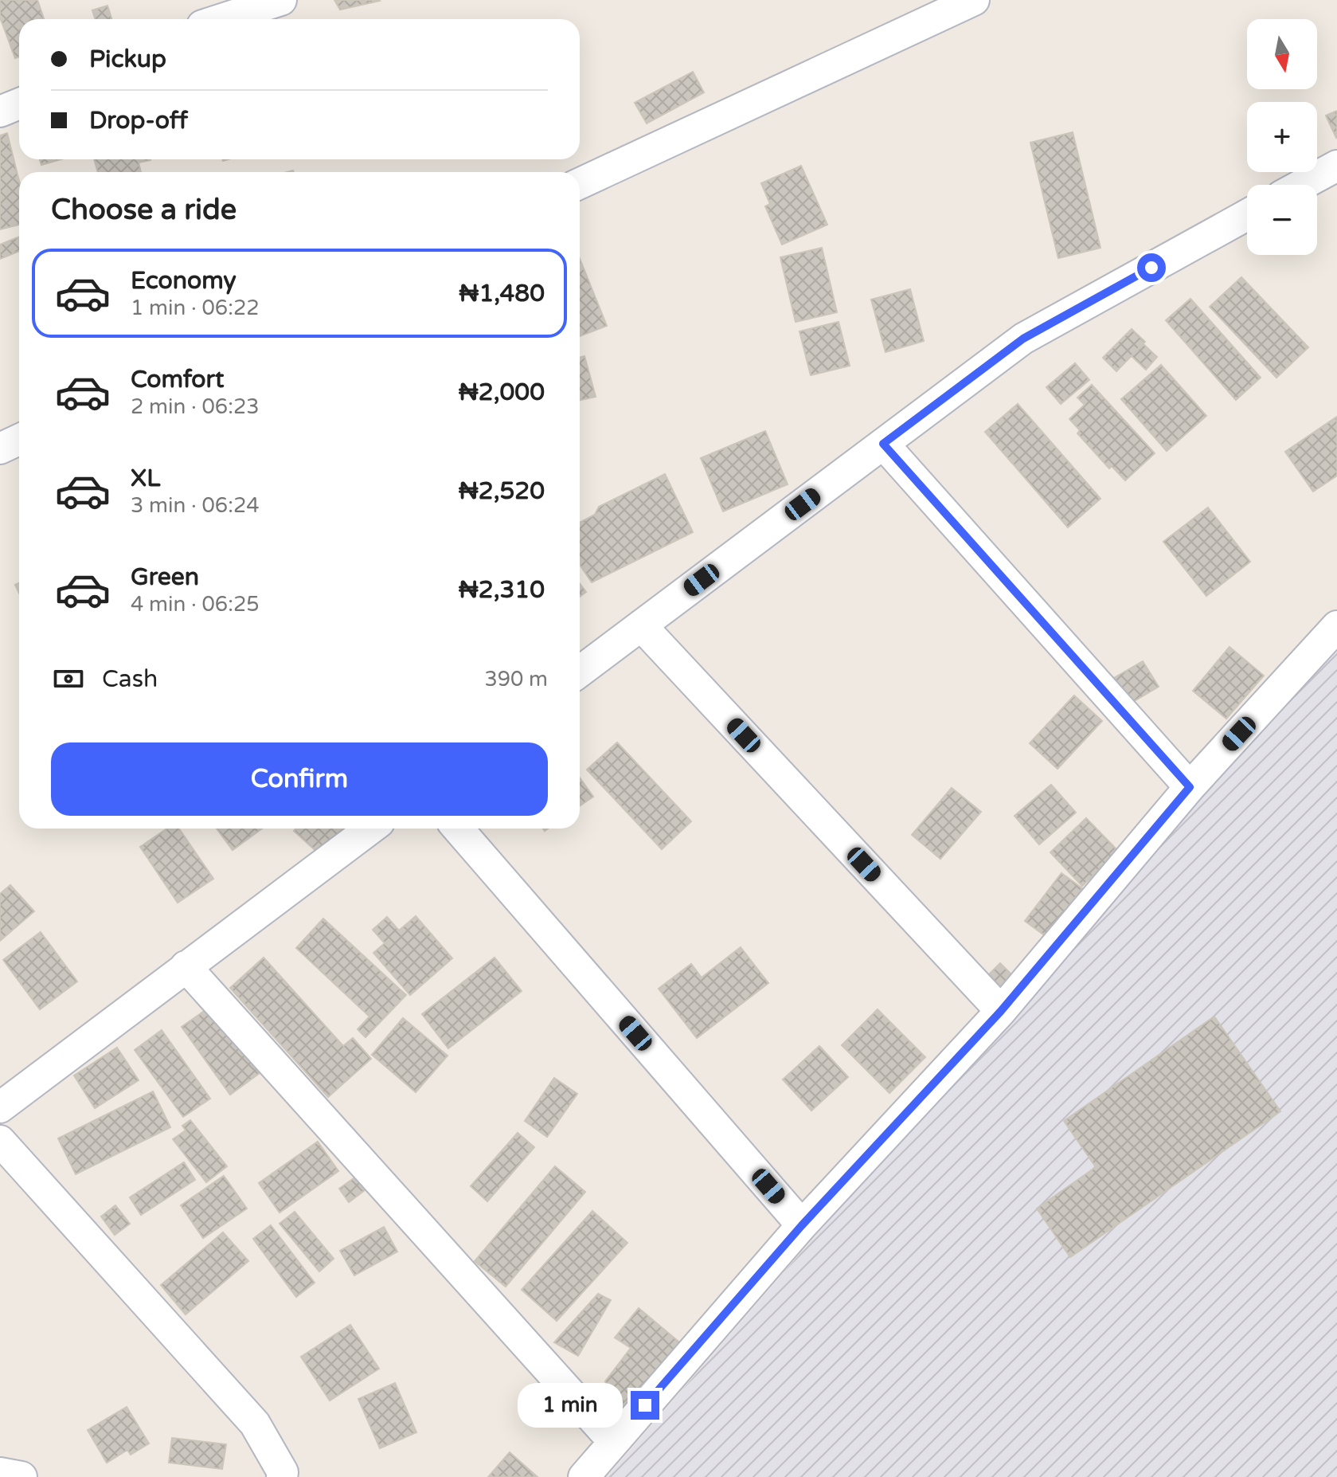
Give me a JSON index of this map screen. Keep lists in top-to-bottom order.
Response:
{
  "north": "bottom",
  "page": {
    "map_buttons": ["+", "−"],
    "banner": ["Pickup", "Drop-off"],
    "heading": "Choose a ride",
    "list": [
      {
        "name": "Economy",
        "note": "1 min · 06:22",
        "value": "₦1,480"
      },
      {
        "name": "Comfort",
        "note": "2 min · 06:23",
        "value": "₦2,000"
      },
      {
        "name": "XL",
        "note": "3 min · 06:24",
        "value": "₦2,520"
      },
      {
        "name": "Green",
        "note": "4 min · 06:25",
        "value": "₦2,310"
      }
    ],
    "pay": ["Cash", "390 m"],
    "buttons": "Confirm",
    "bubble": "1 min"
  }
}
